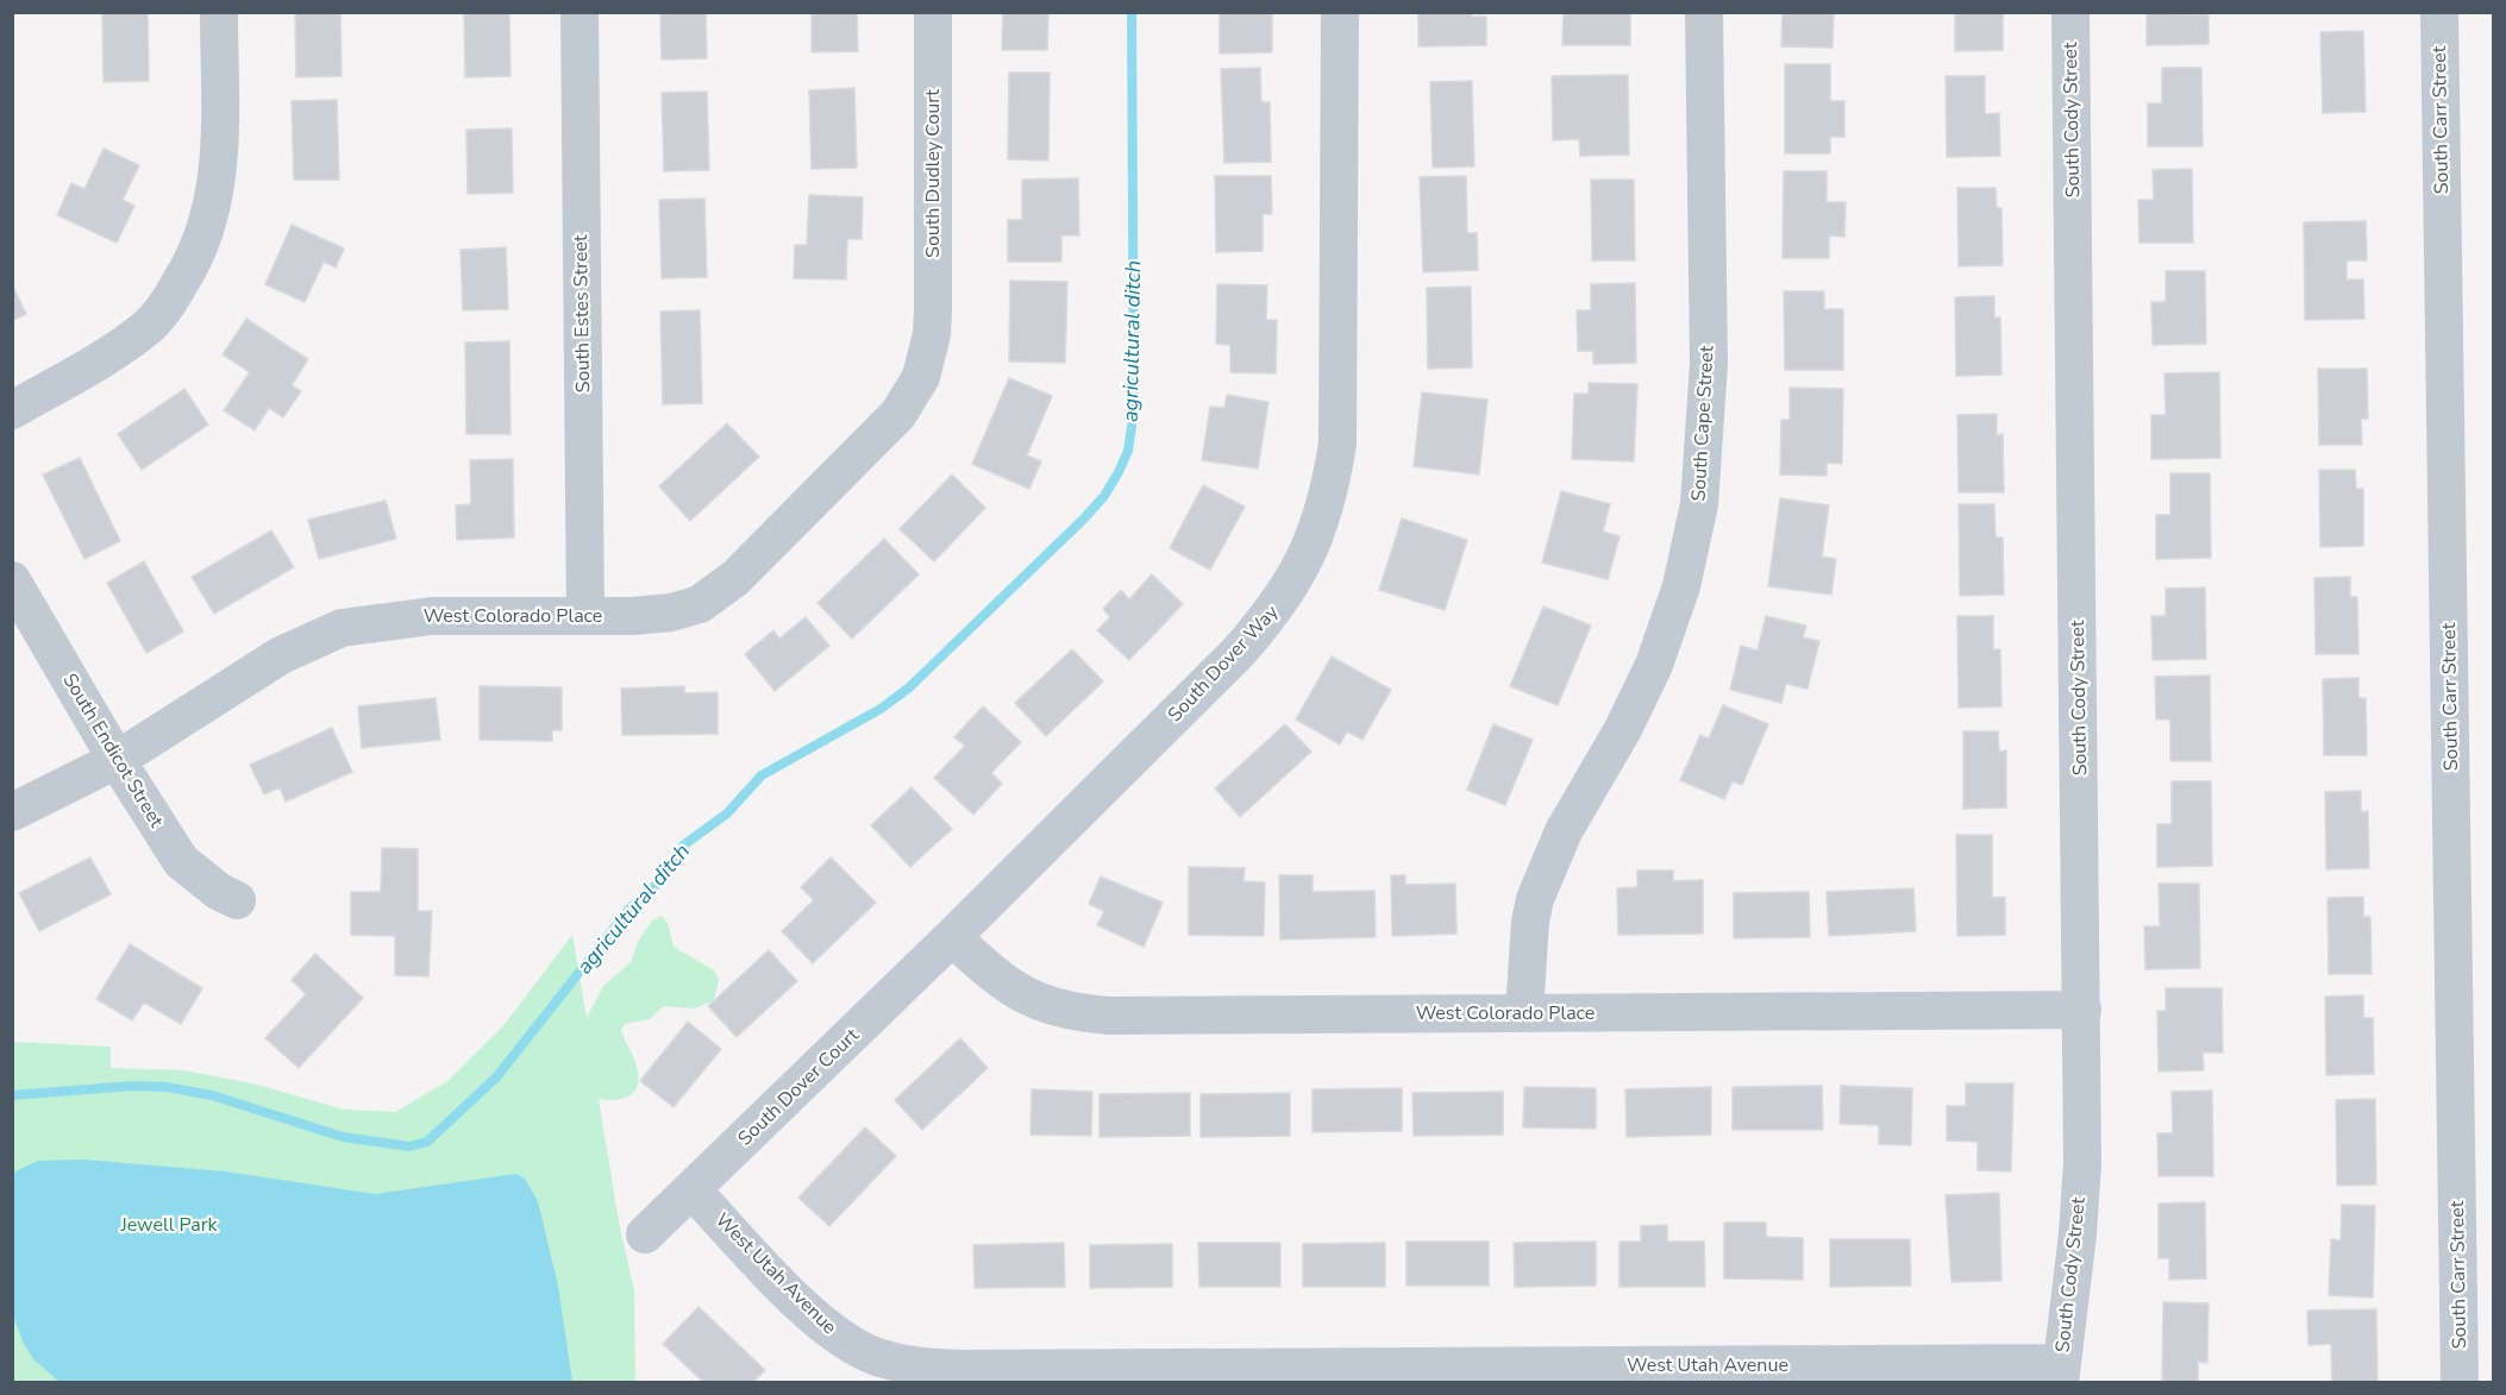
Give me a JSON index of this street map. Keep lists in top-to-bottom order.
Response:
{
  "streets": {
    "street": [
      "South Cody Street",
      "South Carr Street",
      "South Dudley Court",
      "South Estes Street",
      "South Cape Street",
      "West Colorado Place",
      "South Dover Way",
      "South Endicot Street",
      "South Dover Court",
      "West Utah Avenue"
    ]
  },
  "crossings": [
    ["South Cody Street", "West Colorado Place"],
    ["South Cody Street", "West Utah Avenue"],
    ["South Dudley Court", "West Colorado Place"],
    ["South Estes Street", "West Colorado Place"],
    ["South Cape Street", "West Colorado Place"],
    ["West Colorado Place", "South Dover Way"],
    ["West Colorado Place", "South Endicot Street"],
    ["West Colorado Place", "South Dover Court"],
    ["South Dover Way", "South Dover Court"],
    ["South Dover Court", "West Utah Avenue"]
  ],
  "water": ["agricultural ditch"],
  "parks": ["Jewell Park"]
}
